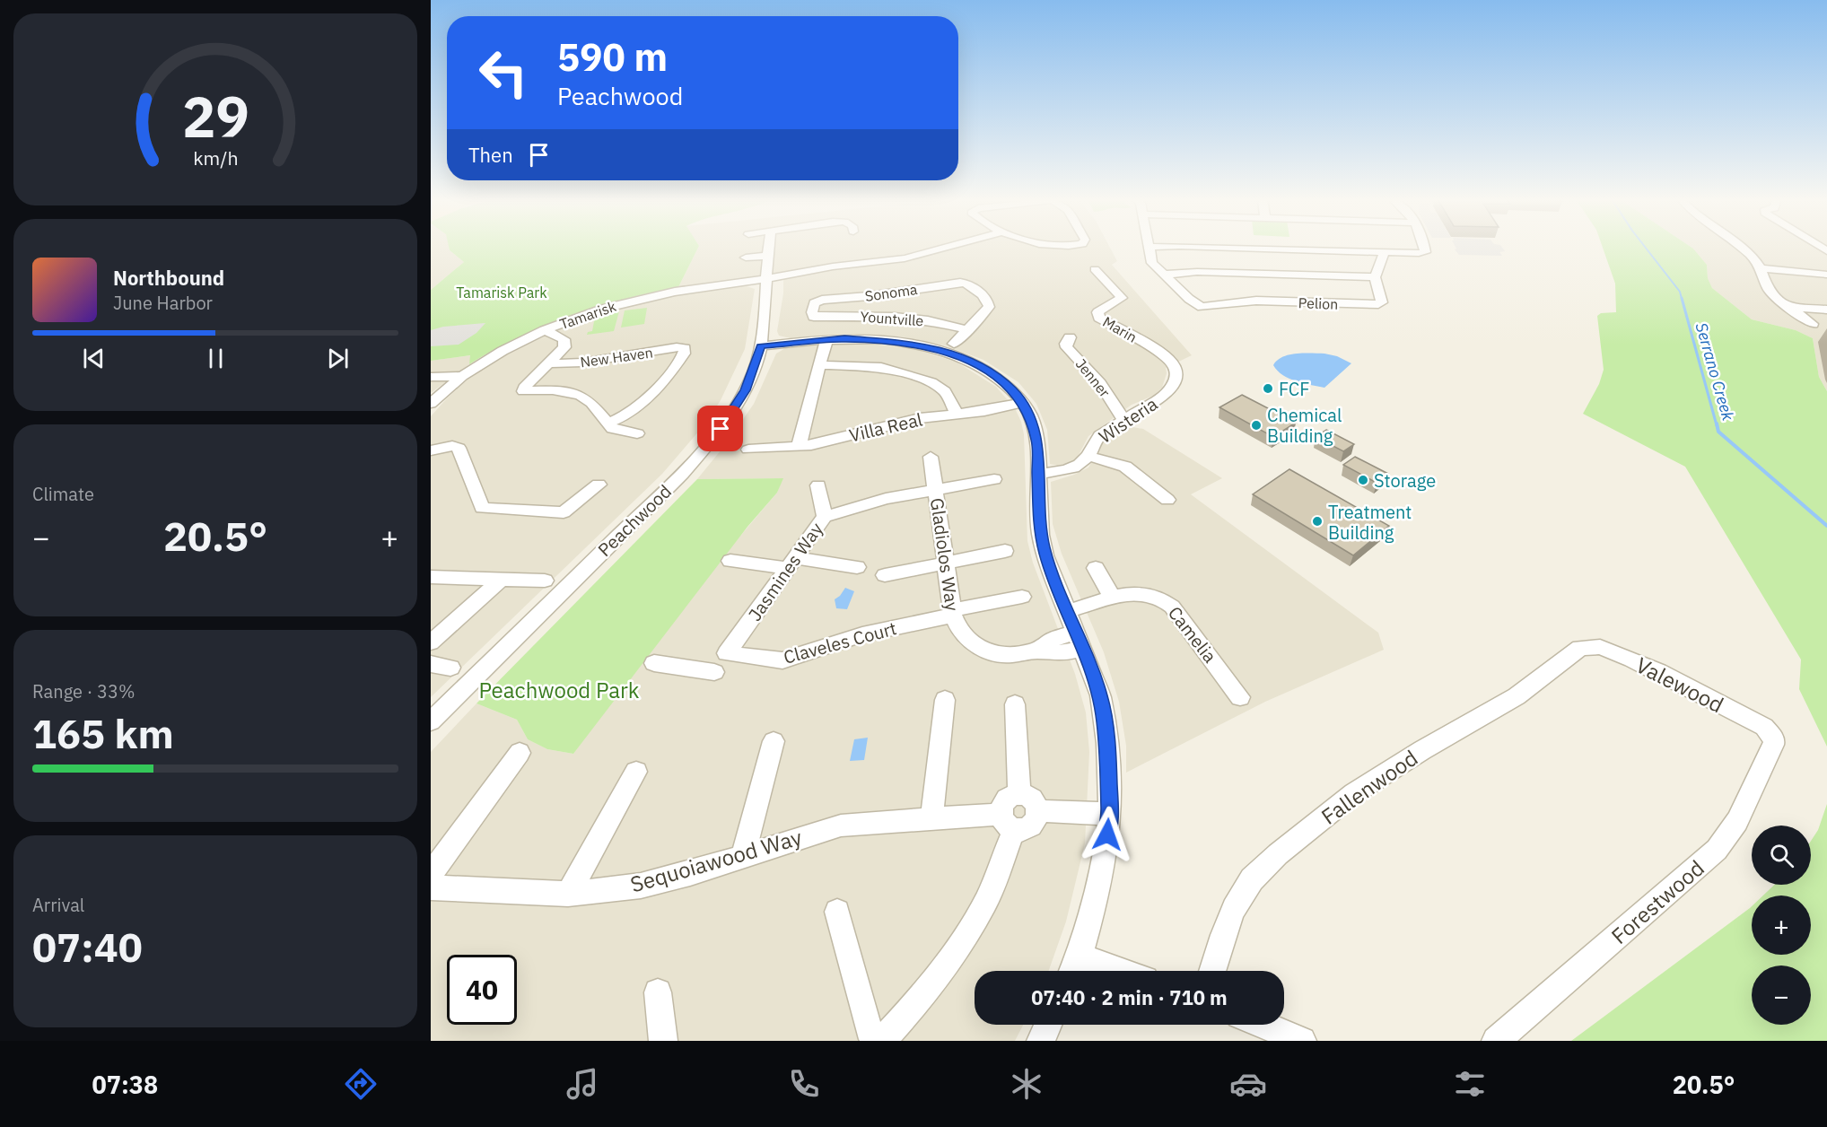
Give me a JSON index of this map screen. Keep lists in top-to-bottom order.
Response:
{
  "streets": {
    "street": [
      "Sonoma",
      "Pelion",
      "Tamarisk",
      "Yountville",
      "Marin",
      "New Haven",
      "Jenner",
      "Wisteria",
      "Villa Real",
      "Peachwood",
      "Gladiolos Way",
      "Jasmines Way",
      "Camelia",
      "Claveles Court",
      "Valewood",
      "Fallenwood",
      "Sequoiawood Way",
      "Forestwood"
    ]
  },
  "crossings": [
    ["Sonoma", "Yountville"],
    ["Tamarisk", "Peachwood"],
    ["Marin", "Wisteria"],
    ["Jenner", "Wisteria"],
    ["Gladiolos Way", "Claveles Court"],
    ["Jasmines Way", "Claveles Court"],
    ["Valewood", "Fallenwood"],
    ["Valewood", "Forestwood"]
  ],
  "water": ["Serrano Creek"],
  "parks": ["Tamarisk Park", "Peachwood Park"],
  "places": [
    "FCF",
    "Chemical Building",
    "Storage",
    "Treatment Building"
  ],
  "page": {
    "turn": ["590 m", "Peachwood"],
    "then": "Then",
    "song": ["Northbound", "June Harbor"],
    "tile": [
      "Climate",
      ["Range · 33%", "165 km"],
      ["Arrival", "07:40"]
    ],
    "heat": ["−", "20.5°", "+"],
    "map_buttons": ["+", "−"],
    "limit": "40",
    "trip": "07:40 · 2 min · 710 m",
    "tabs": ["07:38", "20.5°"],
    "gauge": ["29", "km/h"]
  }
}
